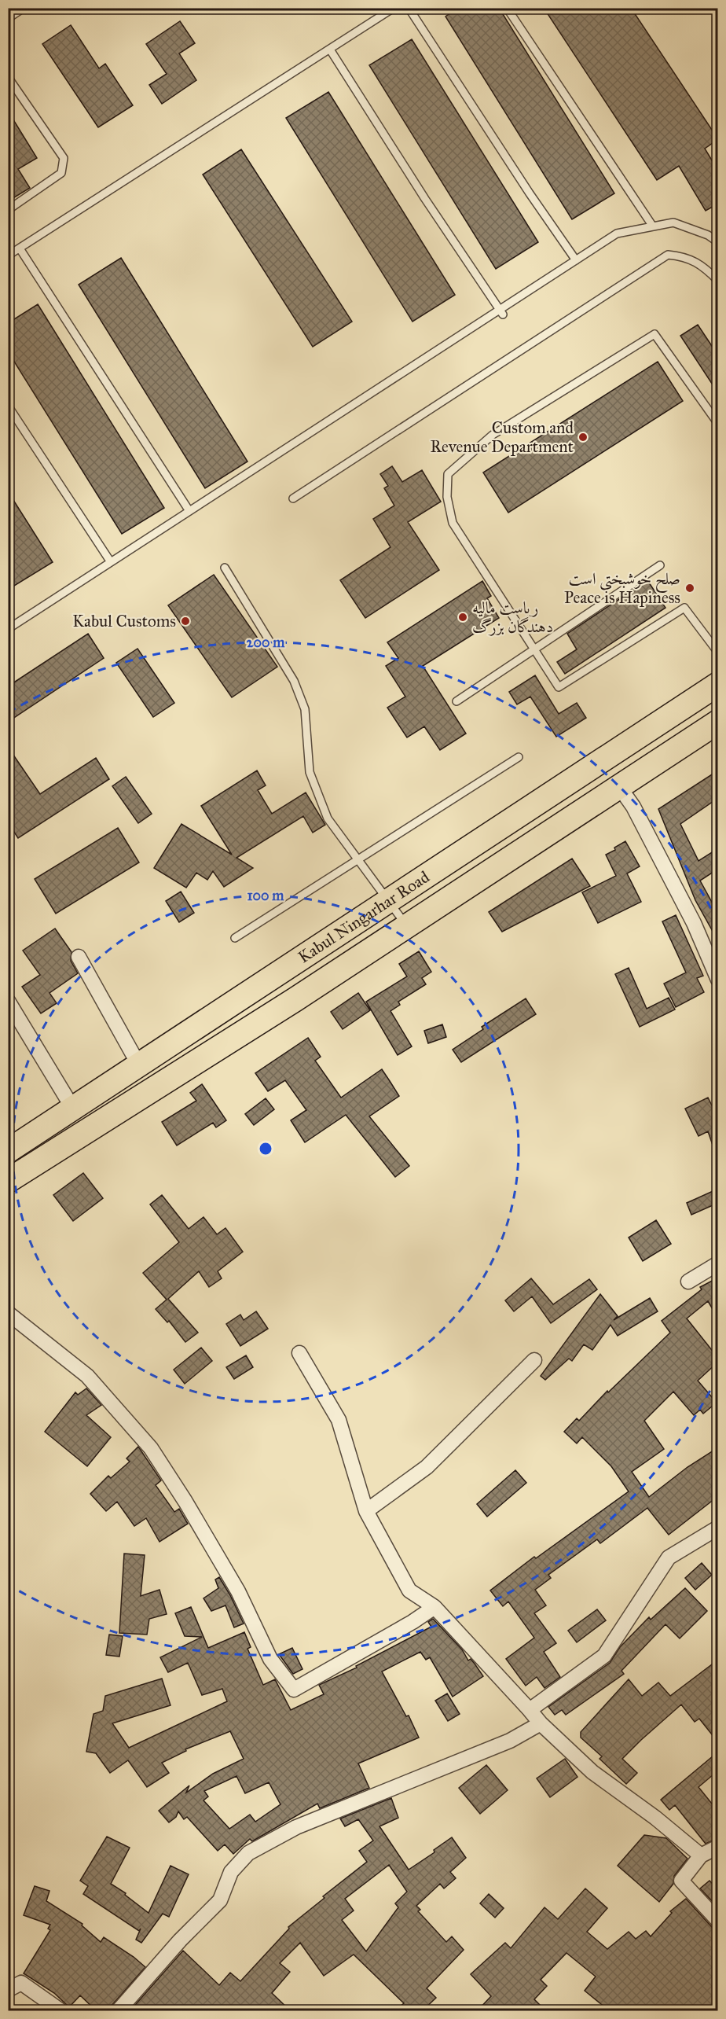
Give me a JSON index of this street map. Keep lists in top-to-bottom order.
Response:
{
  "streets": {
    "highway": ["Kabul Ningarhar Road"]
  },
  "places": [
    "Custom and Revenue Department",
    "صلح خوشبختی است Peace is Hapiness",
    "ریاست مالیه دهندگان بزرگ",
    "Kabul Customs"
  ],
  "rings": ["200 m", "100 m"]
}
